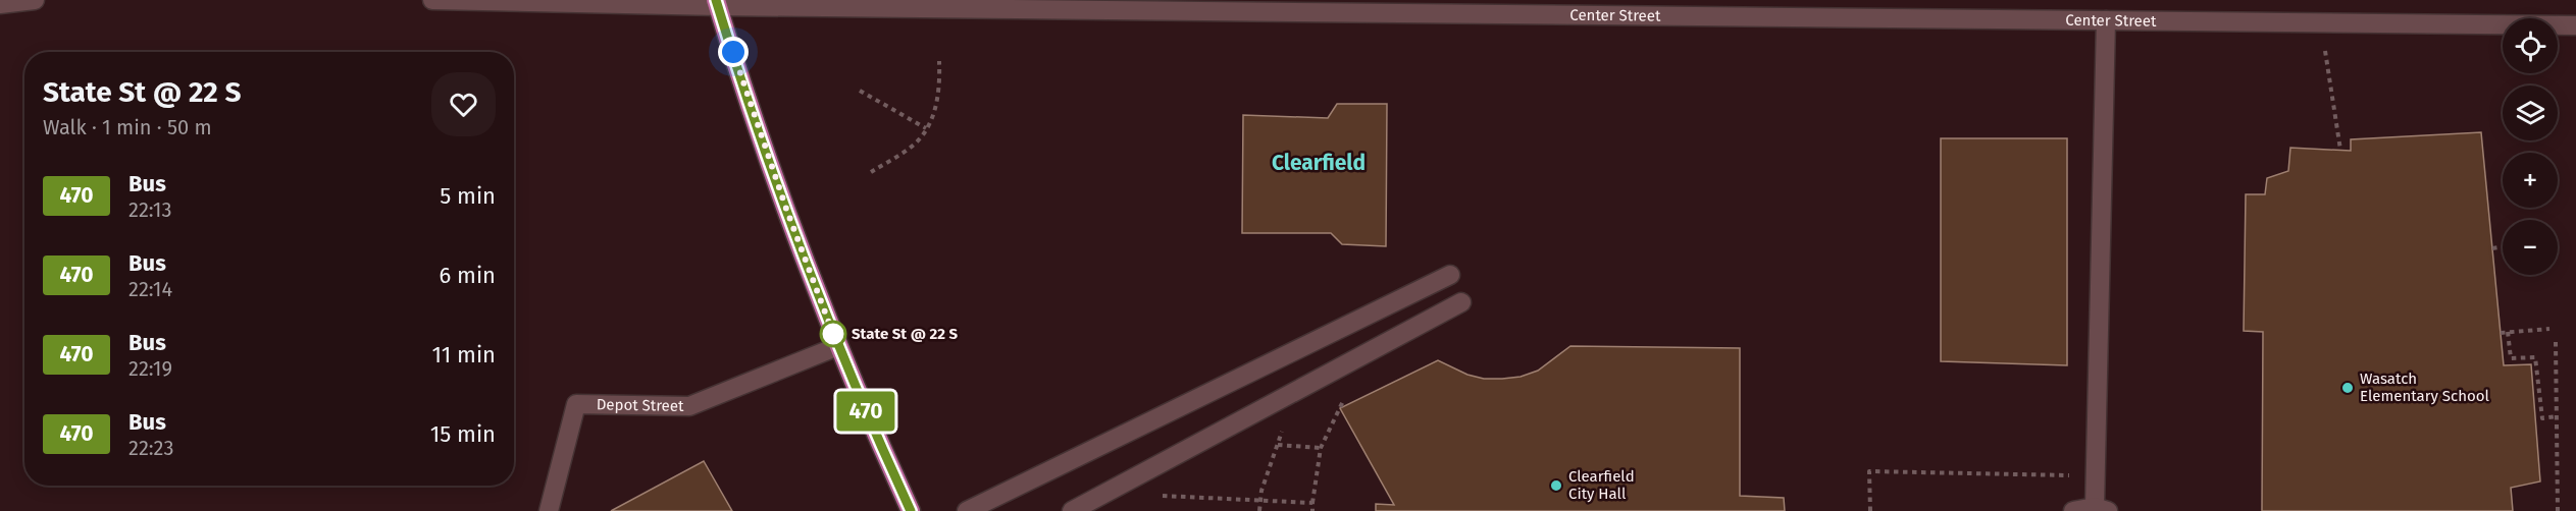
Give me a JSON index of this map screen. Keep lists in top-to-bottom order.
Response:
{
  "streets": {
    "street": ["Center Street", "Depot Street"]
  },
  "districts": ["Clearfield"],
  "places": ["State St @ 22 S", "Wasatch Elementary School", "Clearfield City Hall"],
  "lines": ["bus line 470"],
  "page": {
    "on_map": "470",
    "map_buttons": ["+", "−"],
    "heading": ["State St @ 22 S", "Walk · 1 min · 50 m"],
    "list": [
      {
        "mark": "470",
        "name": "Bus",
        "note": "22:13",
        "value": "5 min"
      },
      {
        "mark": "470",
        "name": "Bus",
        "note": "22:14",
        "value": "6 min"
      },
      {
        "mark": "470",
        "name": "Bus",
        "note": "22:19",
        "value": "11 min"
      },
      {
        "mark": "470",
        "name": "Bus",
        "note": "22:23",
        "value": "15 min"
      }
    ]
  }
}
